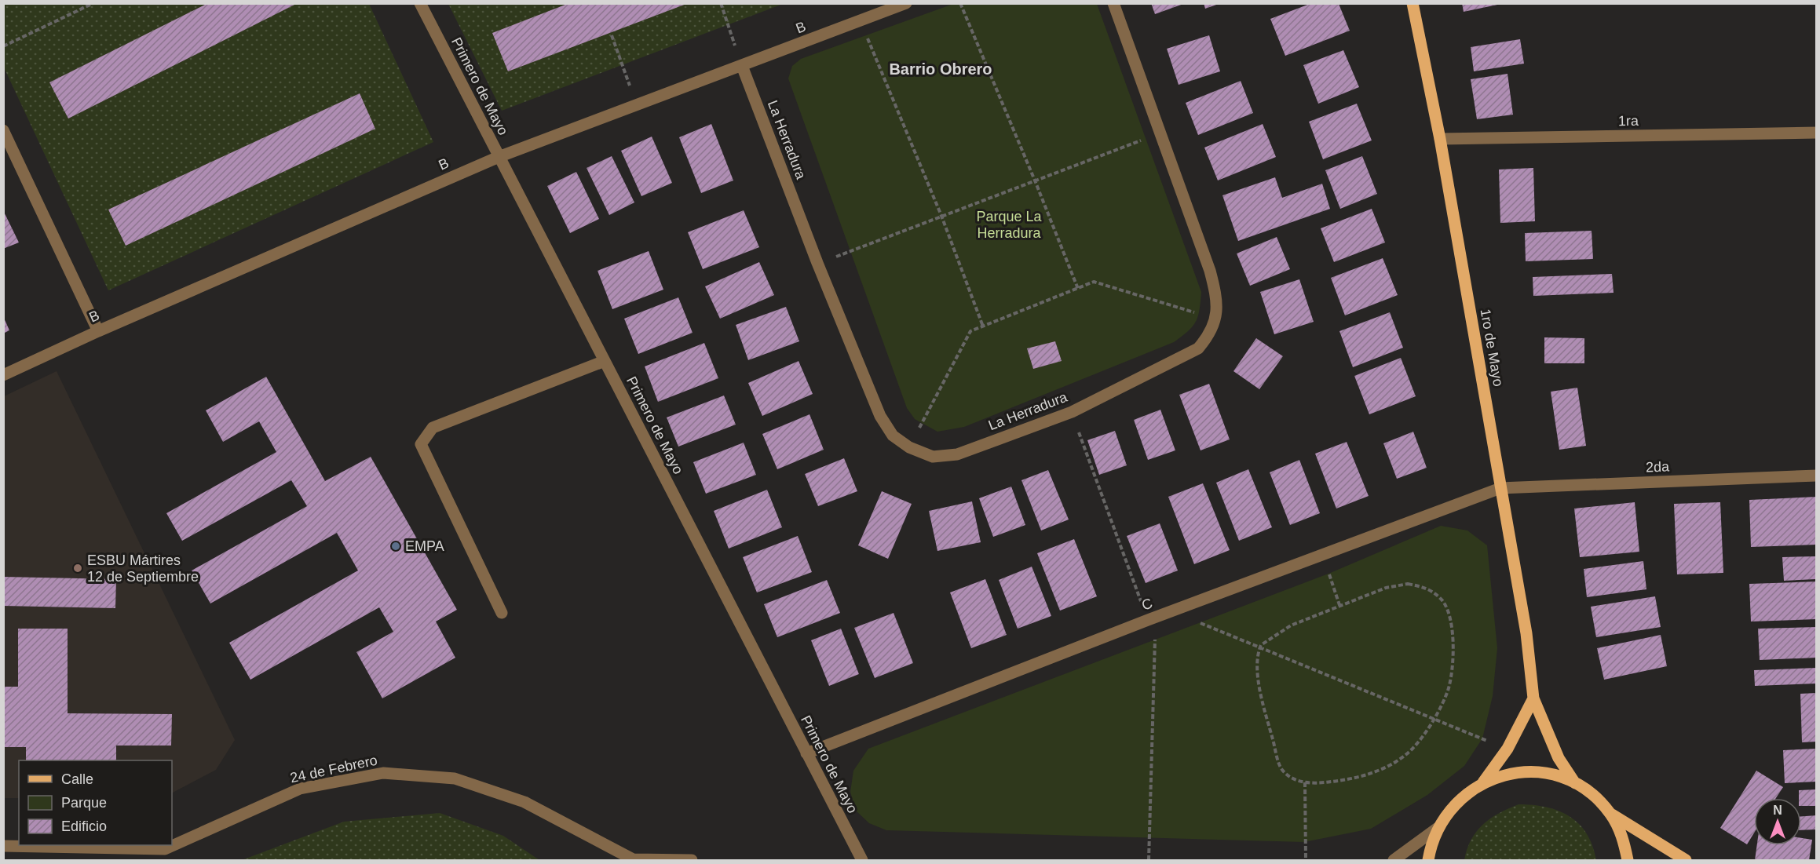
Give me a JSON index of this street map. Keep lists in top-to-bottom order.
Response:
{
  "streets": {
    "main road": ["1ro de Mayo"],
    "street": [
      "B",
      "Primero de Mayo",
      "1ra",
      "La Herradura",
      "2da",
      "C",
      "24 de Febrero"
    ]
  },
  "crossings": [
    ["B", "Primero de Mayo"],
    ["B", "La Herradura"],
    ["Primero de Mayo", "C"],
    ["1ra", "1ro de Mayo"],
    ["1ro de Mayo", "2da"],
    ["1ro de Mayo", "C"],
    ["2da", "C"]
  ],
  "districts": ["Barrio Obrero"],
  "parks": ["Parque La Herradura"],
  "places": ["EMPA", "ESBU Mártires 12 de Septiembre"],
  "legend": ["Calle", "Parque", "Edificio"],
  "north": "top"
}
